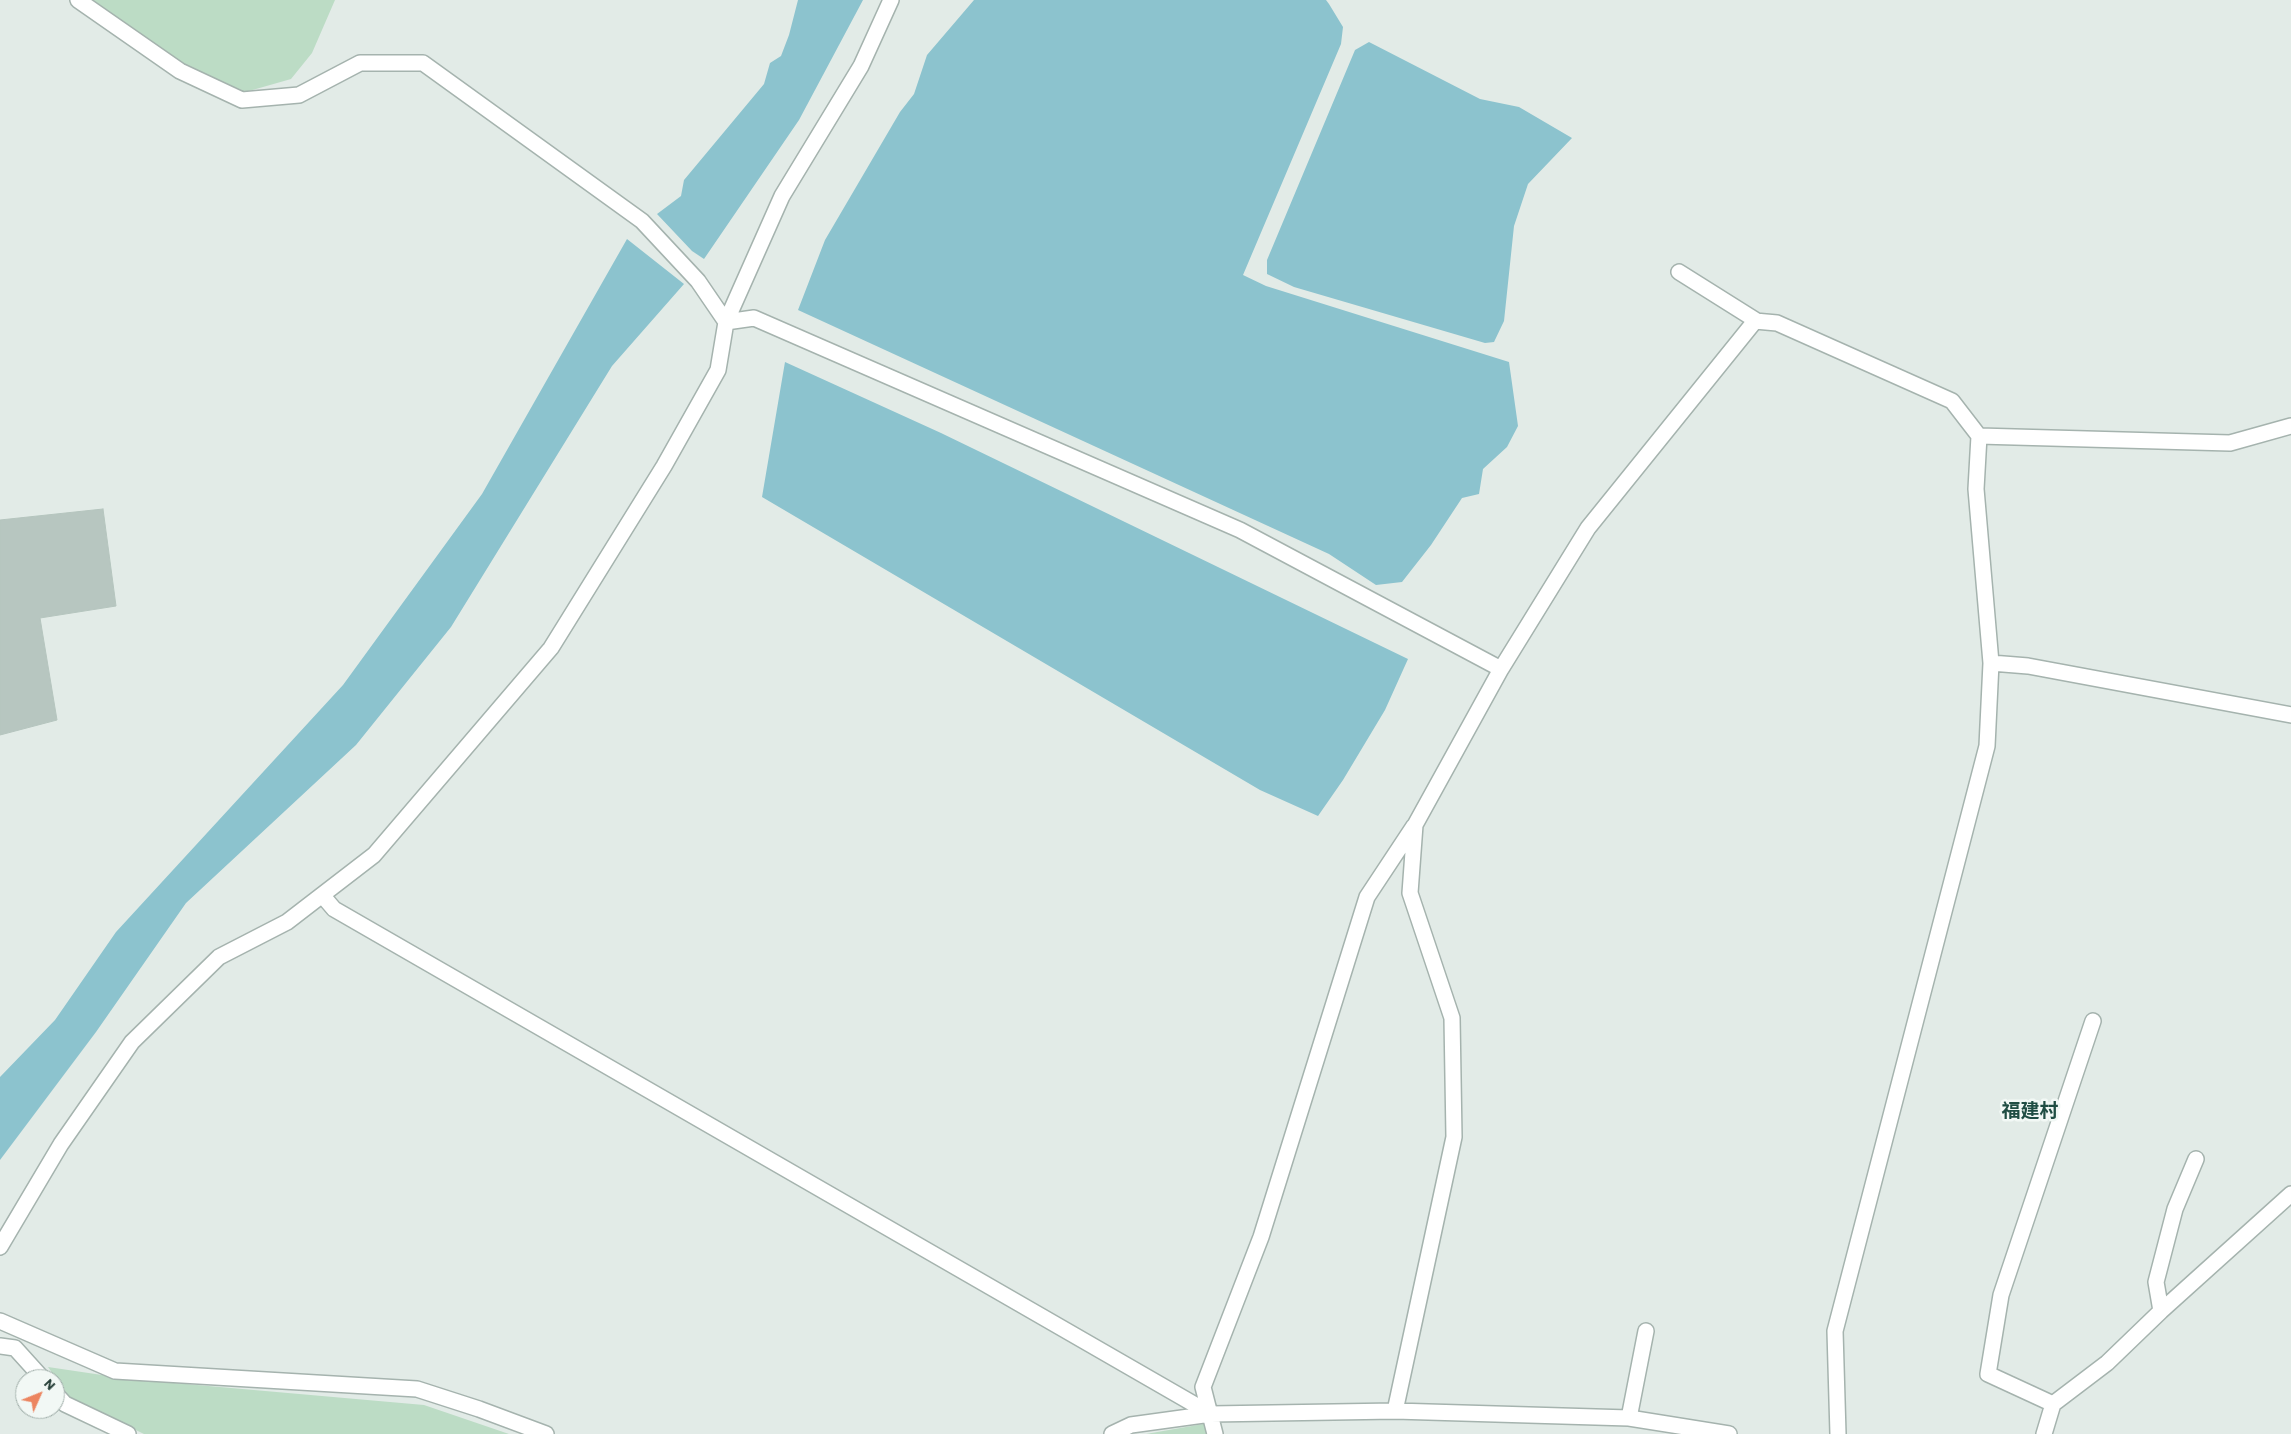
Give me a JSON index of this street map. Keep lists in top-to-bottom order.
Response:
{
  "districts": ["福建村"],
  "north": "top right"
}
